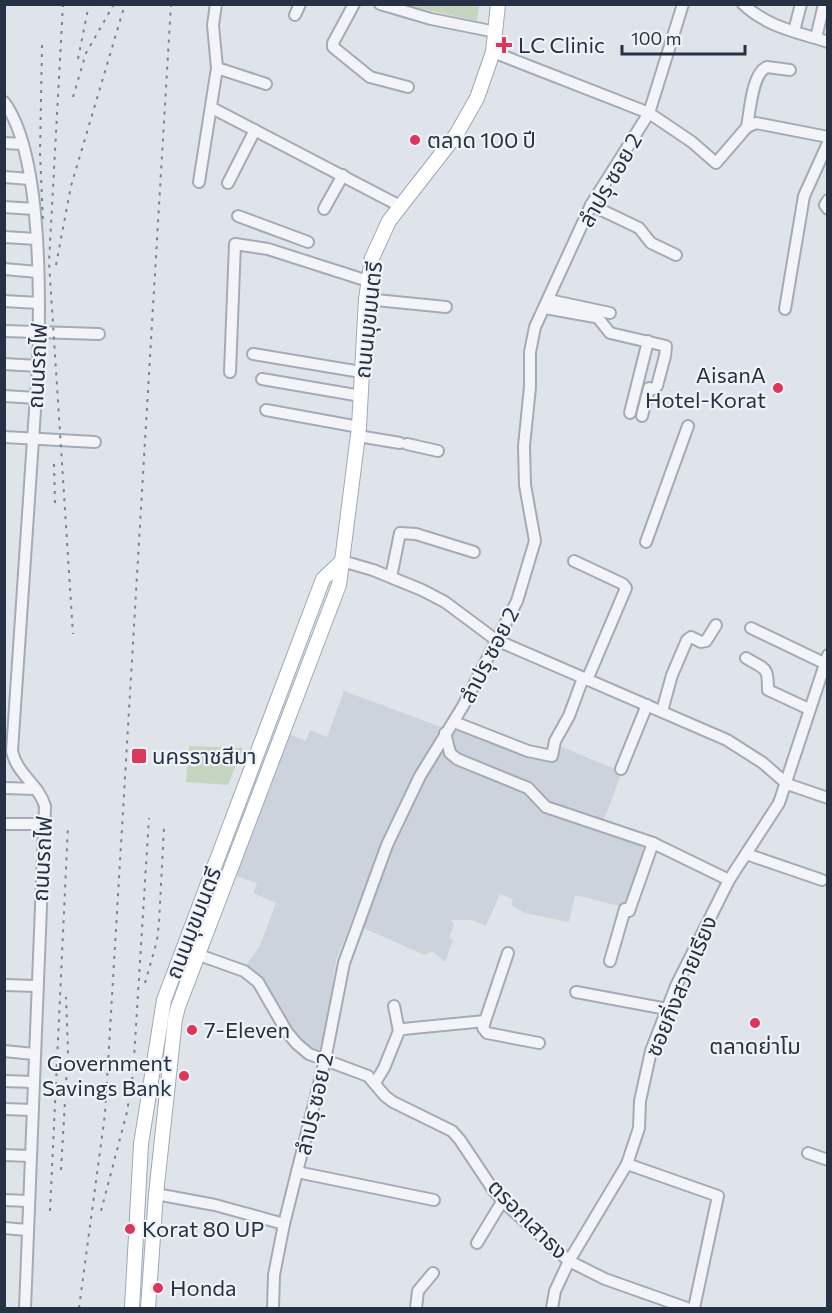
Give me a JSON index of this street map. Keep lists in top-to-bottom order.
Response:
{
  "streets": {
    "main road": ["ถนนมุขมนตรี"],
    "street": [
      "ลำปรุ ซอย 2",
      "ถนนรถไฟ",
      "ซอยกิ่งสวายเรียง",
      "ตรอกเสาธง"
    ]
  },
  "crossings": [
    ["ลำปรุ ซอย 2", "ตรอกเสาธง"],
    ["ถนนมุขมนตรี", "ตรอกเสาธง"],
    ["ซอยกิ่งสวายเรียง", "ตรอกเสาธง"]
  ],
  "places": {
    "health": ["LC Clinic"],
    "other": [
      "ตลาด 100 ปี",
      "AisanA Hotel-Korat",
      "ตลาดย่าโม",
      "7-Eleven",
      "Government Savings Bank",
      "Korat 80 UP",
      "Honda"
    ],
    "transit": ["นครราชสีมา"]
  },
  "scale_bar": "100 m"
}
